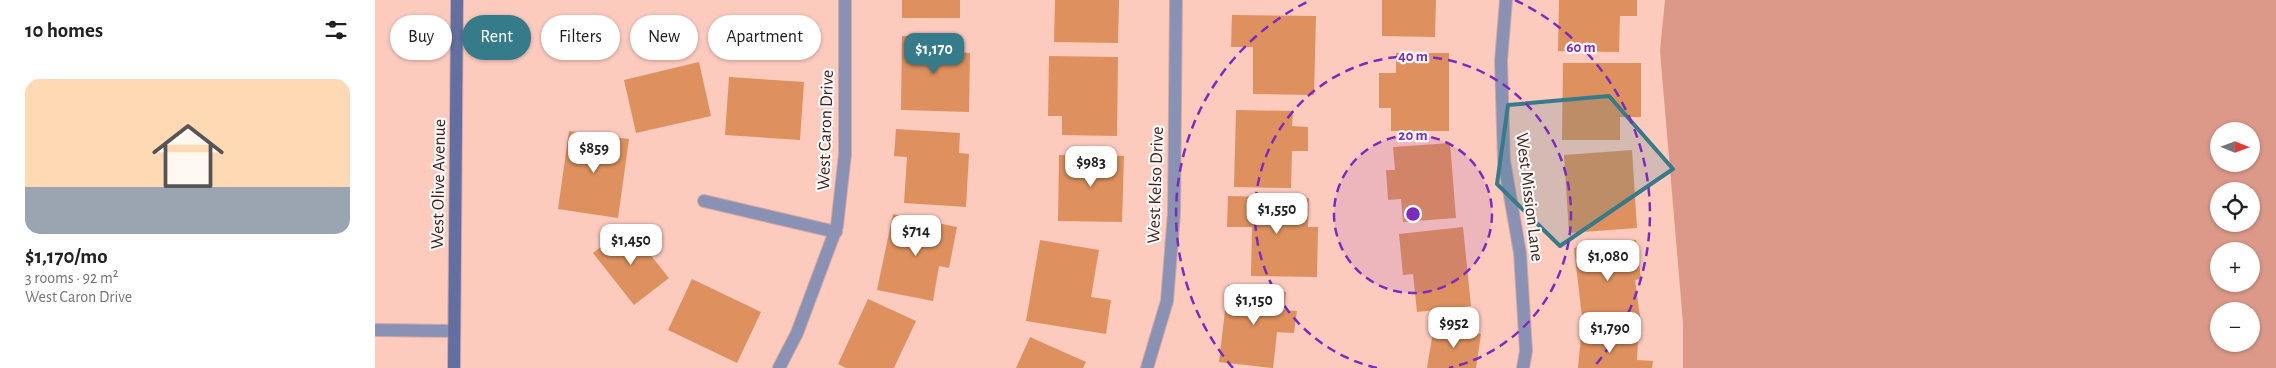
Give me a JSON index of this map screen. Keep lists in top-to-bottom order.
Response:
{
  "streets": {
    "main road": ["West Olive Avenue"],
    "street": ["West Caron Drive", "West Kelso Drive", "West Mission Lane"]
  },
  "north": "right",
  "page": {
    "heading": "10 homes",
    "chip": [
      "Buy",
      "Rent",
      "Filters",
      "New",
      "Apartment"
    ],
    "price": [
      "$1,170",
      "$859",
      "$983",
      "$1,550",
      "$714",
      "$1,450",
      "$1,080",
      "$1,150",
      "$952",
      "$1,790"
    ],
    "list": [
      {
        "name": "$1,170/mo",
        "note": "3 rooms · 92 m² · West Caron Drive"
      }
    ],
    "map_buttons": ["+", "−"]
  },
  "rings": ["60 m", "40 m", "20 m"]
}
